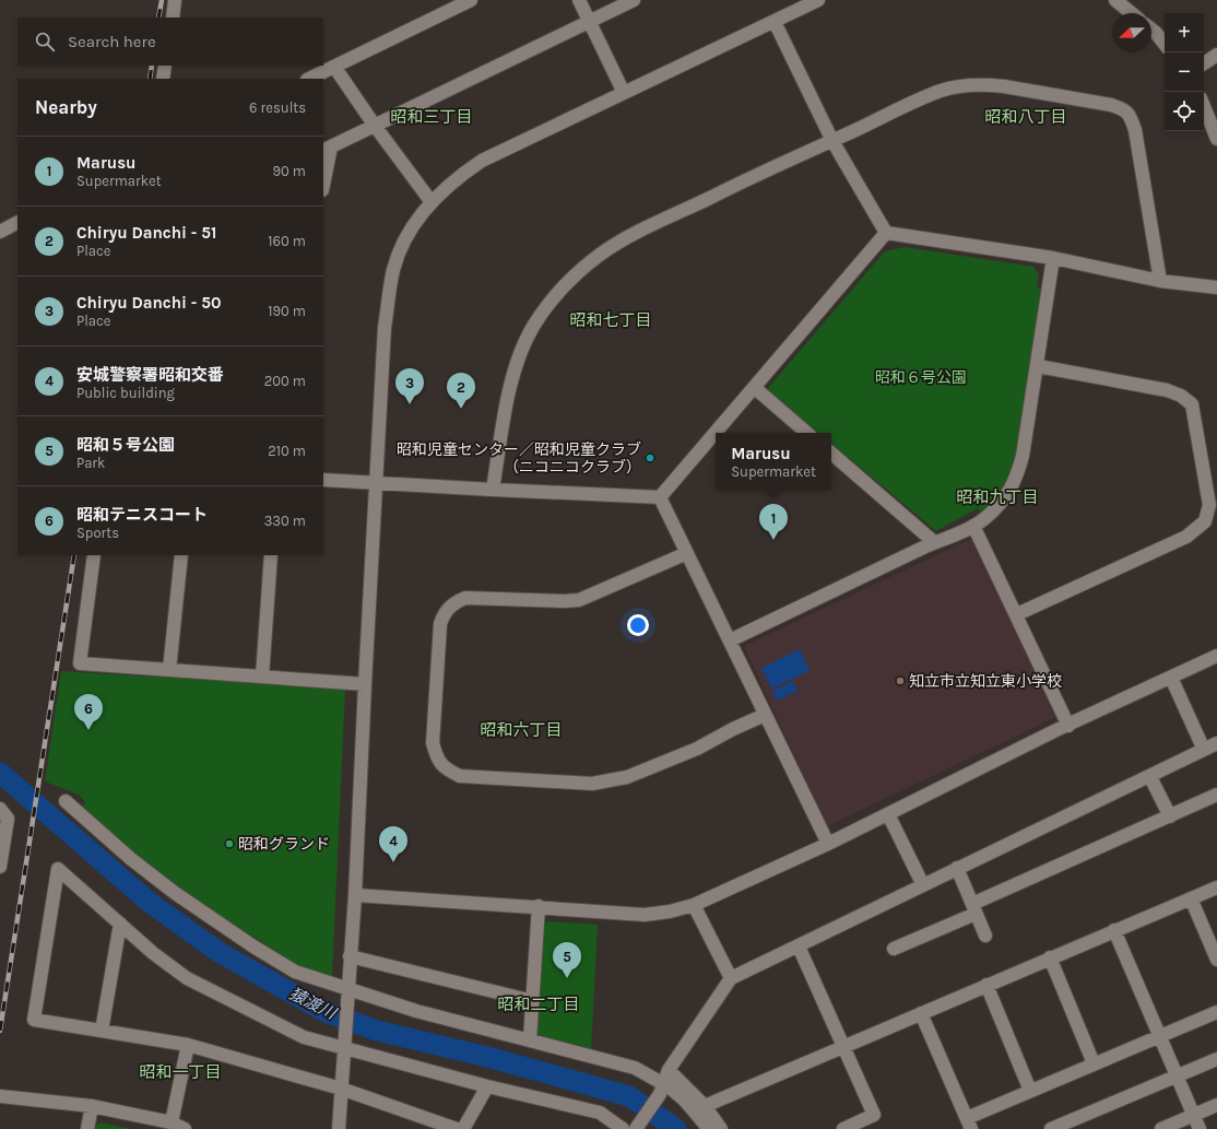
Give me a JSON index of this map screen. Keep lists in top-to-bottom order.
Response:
{
  "districts": [
    "昭和三丁目",
    "昭和八丁目",
    "昭和七丁目",
    "昭和九丁目",
    "昭和六丁目",
    "昭和二丁目",
    "昭和一丁目"
  ],
  "water": ["猿渡川"],
  "parks": ["昭和６号公園"],
  "places": ["昭和児童センター／昭和児童クラブ （ニコニコクラブ）", "知立市立知立東小学校", "昭和グランド"],
  "north": "left",
  "page": {
    "map_buttons": ["+", "−"],
    "search": "Search here",
    "heading": ["Nearby", "6 results"],
    "list": [
      {
        "mark": "1",
        "name": "Marusu",
        "note": "Supermarket",
        "value": "90 m"
      },
      {
        "mark": "2",
        "name": "Chiryu Danchi - 51",
        "note": "Place",
        "value": "160 m"
      },
      {
        "mark": "3",
        "name": "Chiryu Danchi - 50",
        "note": "Place",
        "value": "190 m"
      },
      {
        "mark": "4",
        "name": "安城警察署昭和交番",
        "note": "Public building",
        "value": "200 m"
      },
      {
        "mark": "5",
        "name": "昭和５号公園",
        "note": "Park",
        "value": "210 m"
      },
      {
        "mark": "6",
        "name": "昭和テニスコート",
        "note": "Sports",
        "value": "330 m"
      }
    ],
    "pins": [
      "3",
      "2",
      "1",
      "6",
      "4",
      "5"
    ],
    "popup": ["Marusu", "Supermarket"]
  }
}
